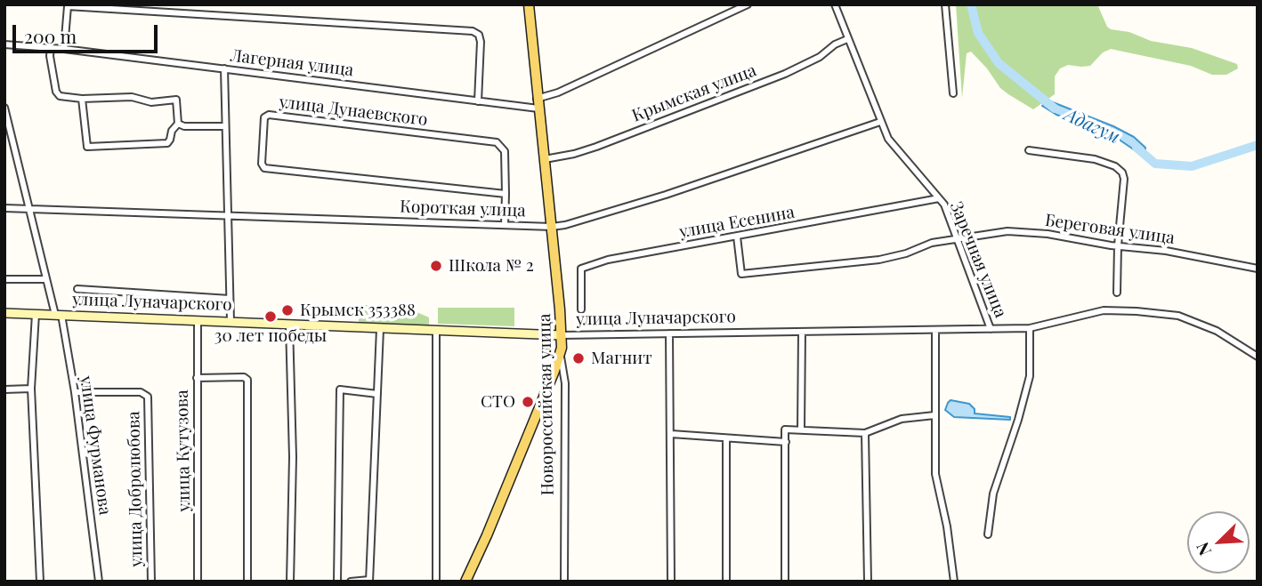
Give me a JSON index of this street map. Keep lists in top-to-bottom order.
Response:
{
  "streets": {
    "main road": ["улица Луначарского", "Новороссийская улица"],
    "street": [
      "Лагерная улица",
      "Крымская улица",
      "улица Дунаевского",
      "Короткая улица",
      "улица Есенина",
      "Береговая улица",
      "Заречная улица",
      "улица Фурманова",
      "улица Кутузова",
      "улица Добролюбова"
    ]
  },
  "crossings": [
    ["Лагерная улица", "Новороссийская улица"],
    ["Крымская улица", "Заречная улица"],
    ["Крымская улица", "Новороссийская улица"],
    ["Короткая улица", "Заречная улица"],
    ["Короткая улица", "Новороссийская улица"],
    ["Короткая улица", "улица Фурманова"],
    ["улица Есенина", "Береговая улица"],
    ["улица Есенина", "Заречная улица"],
    ["Береговая улица", "Заречная улица"],
    ["Заречная улица", "улица Луначарского"],
    ["улица Луначарского", "Новороссийская улица"],
    ["улица Луначарского", "улица Фурманова"],
    ["улица Луначарского", "улица Кутузова"],
    ["улица Фурманова", "улица Добролюбова"]
  ],
  "water": ["Адагум"],
  "places": [
    "Школа № 2",
    "Крымск 353388",
    "30 лет победы",
    "Магнит",
    "СТО"
  ],
  "scale_bar": "200 m",
  "north": "bottom left"
}
